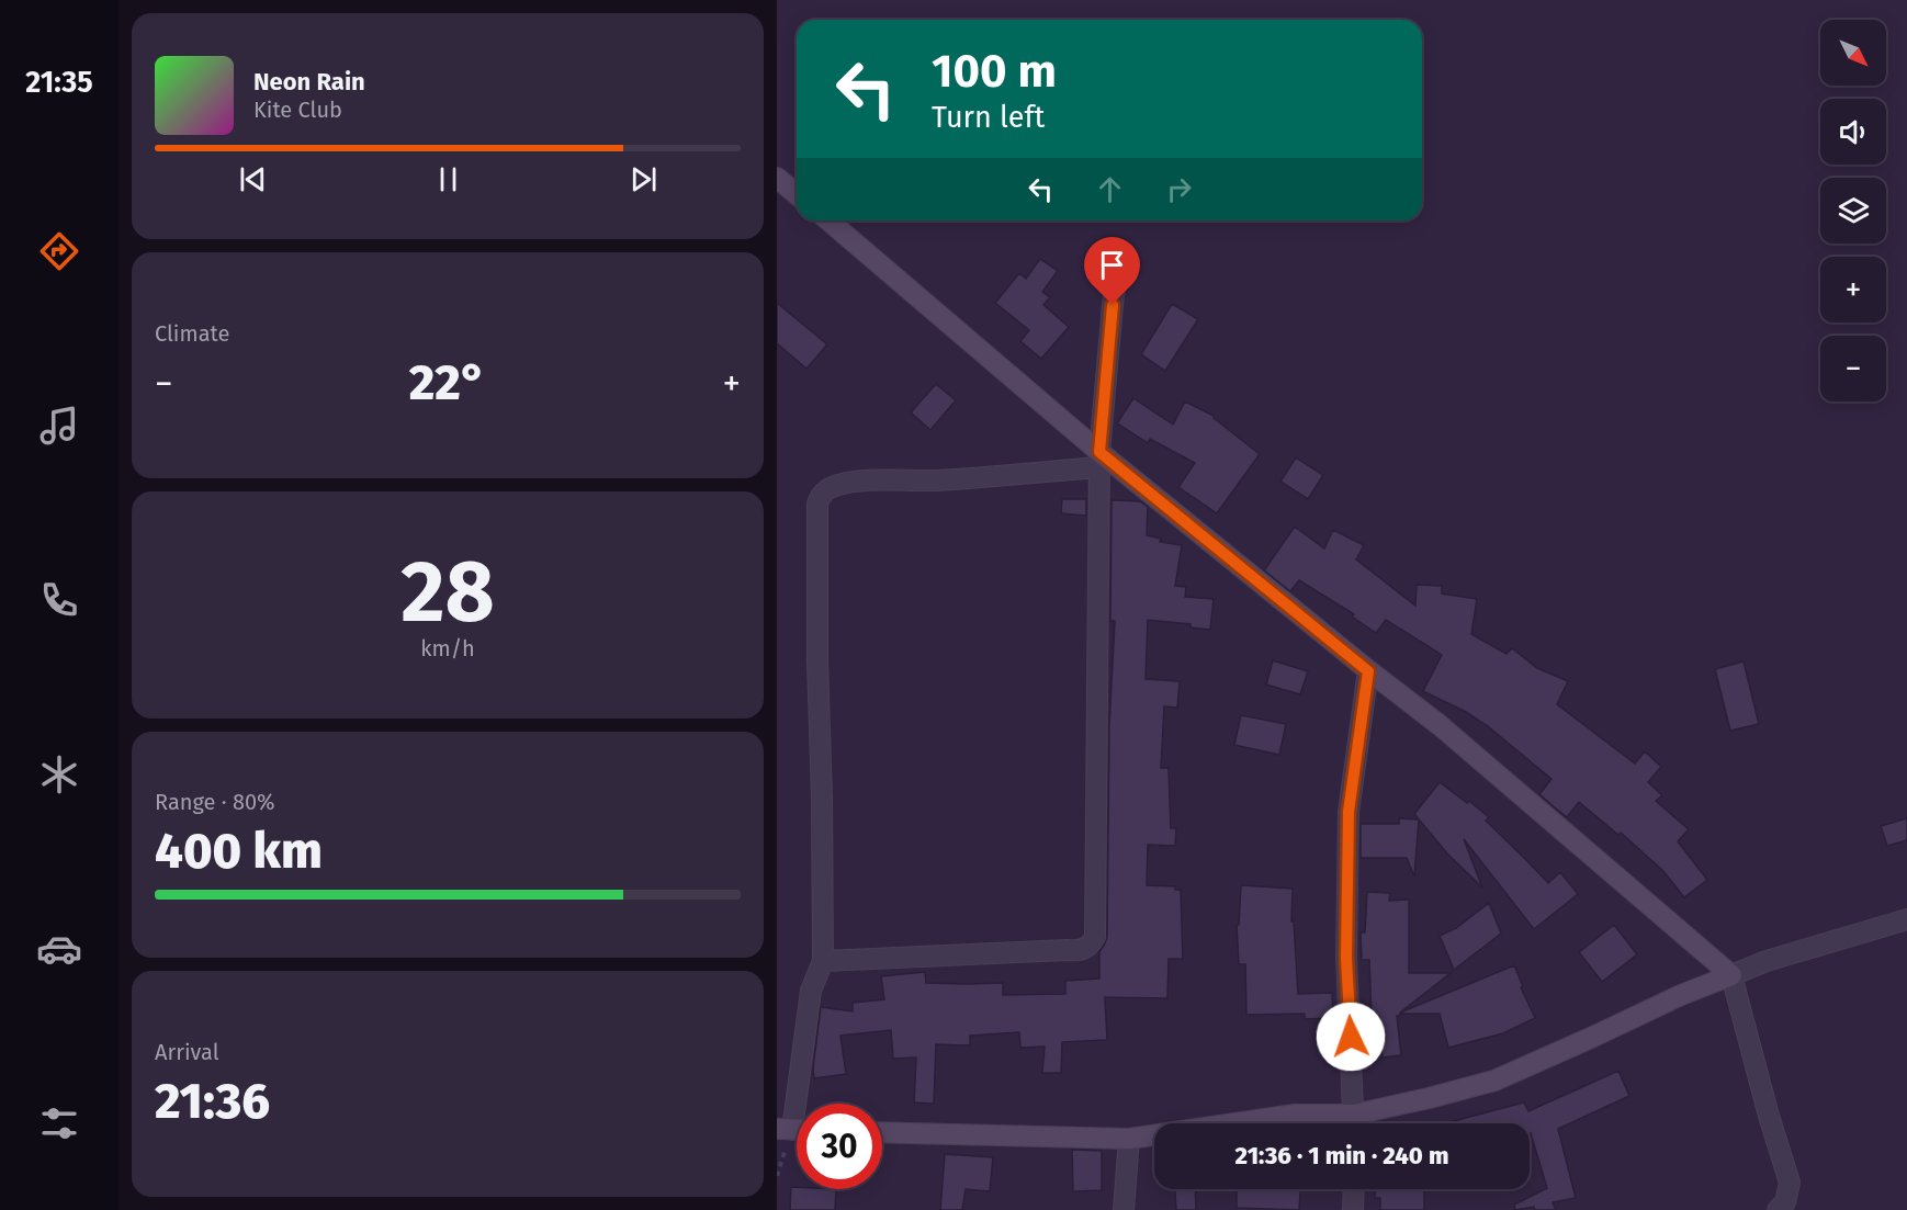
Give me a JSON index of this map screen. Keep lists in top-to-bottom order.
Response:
{
  "north": "bottom right",
  "page": {
    "tabs": "21:35",
    "map_buttons": ["+", "−"],
    "turn": ["100 m", "Turn left"],
    "song": ["Neon Rain", "Kite Club"],
    "tile": [
      "Climate",
      ["28", "km/h"],
      ["Range · 80%", "400 km"],
      ["Arrival", "21:36"]
    ],
    "heat": ["−", "22°", "+"],
    "limit": "30",
    "trip": "21:36 · 1 min · 240 m"
  }
}
